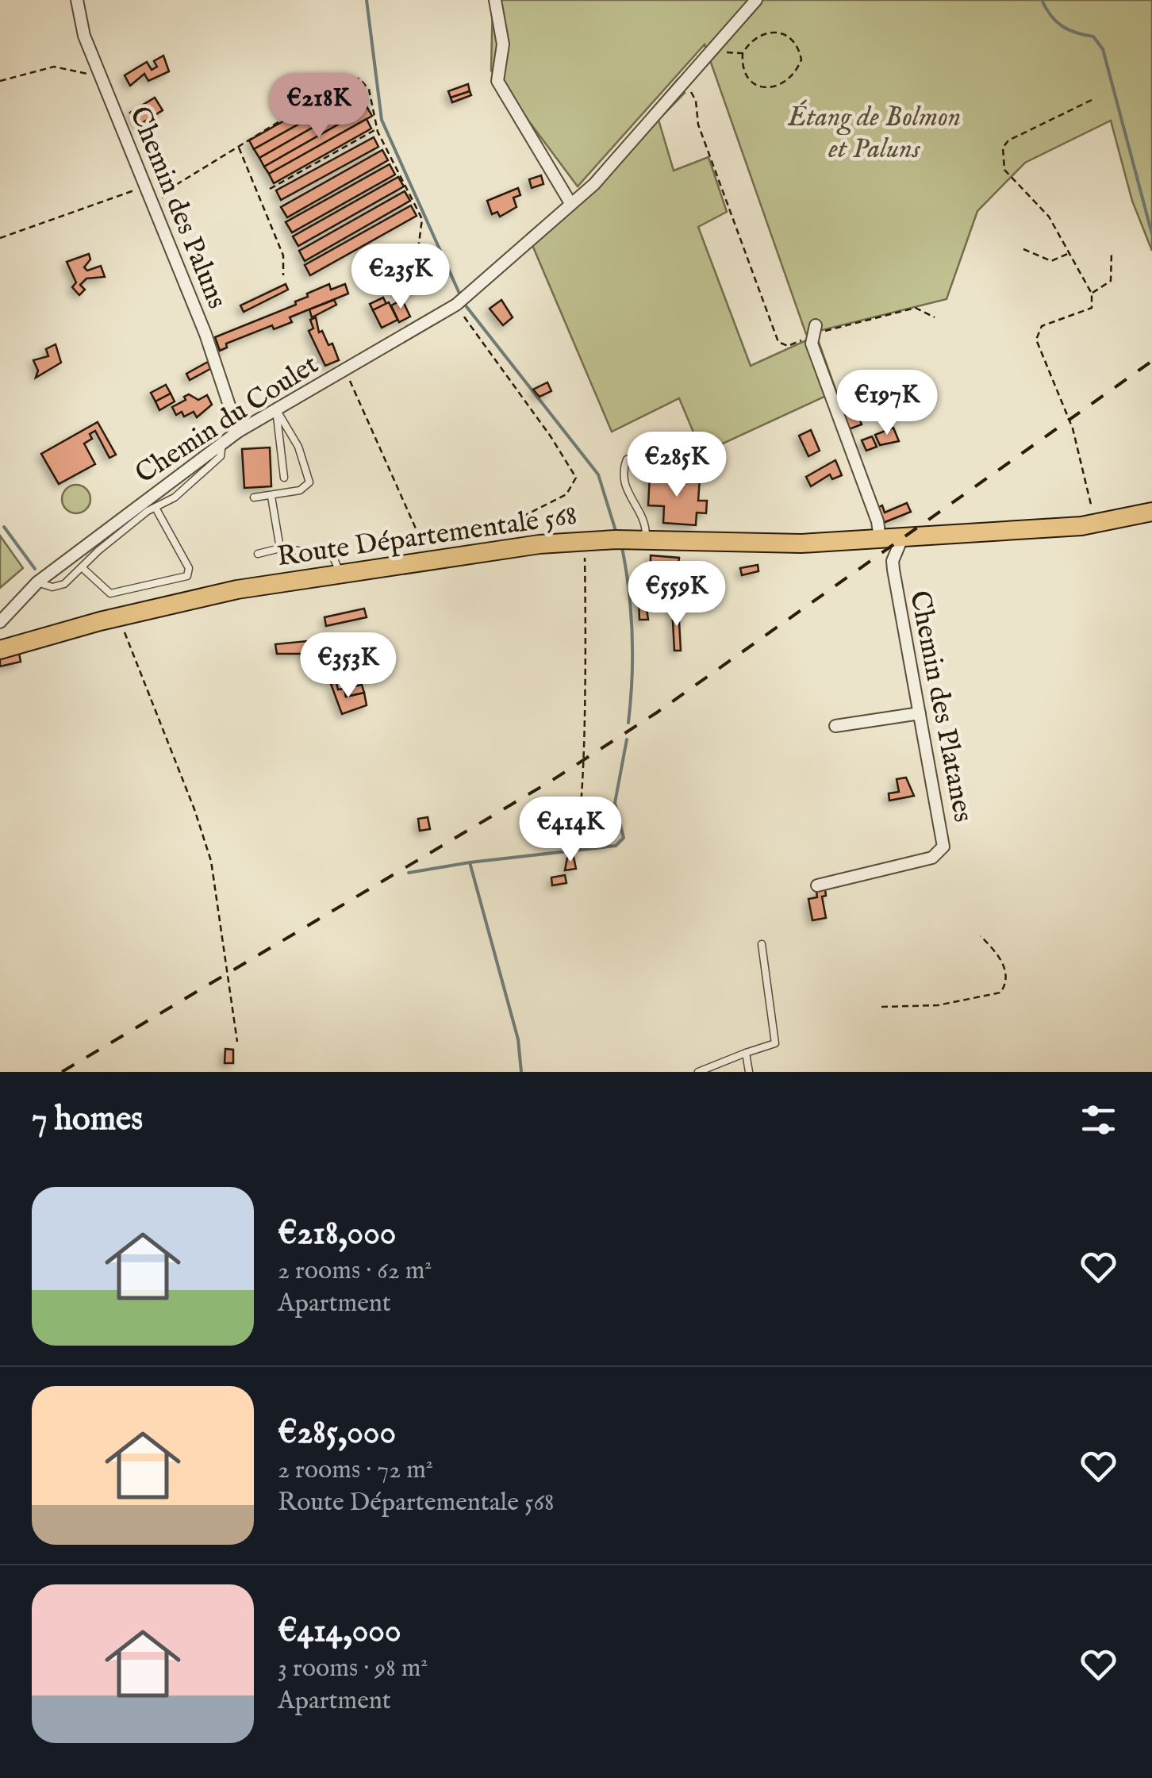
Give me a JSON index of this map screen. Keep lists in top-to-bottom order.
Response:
{
  "streets": {
    "main road": ["Route Départementale 568"],
    "street": ["Chemin des Paluns", "Chemin du Coulet", "Chemin des Platanes"]
  },
  "crossings": [
    ["Chemin des Paluns", "Chemin du Coulet"],
    ["Route Départementale 568", "Chemin des Platanes"]
  ],
  "parks": ["Étang de Bolmon et Paluns"],
  "page": {
    "price": [
      "€218K",
      "€235K",
      "€197K",
      "€285K",
      "€559K",
      "€353K",
      "€414K"
    ],
    "heading": "7 homes",
    "list": [
      {
        "name": "€218,000",
        "note": "2 rooms · 62 m² · Apartment"
      },
      {
        "name": "€285,000",
        "note": "2 rooms · 72 m² · Route Départementale 568"
      },
      {
        "name": "€414,000",
        "note": "3 rooms · 98 m² · Apartment"
      }
    ]
  }
}
